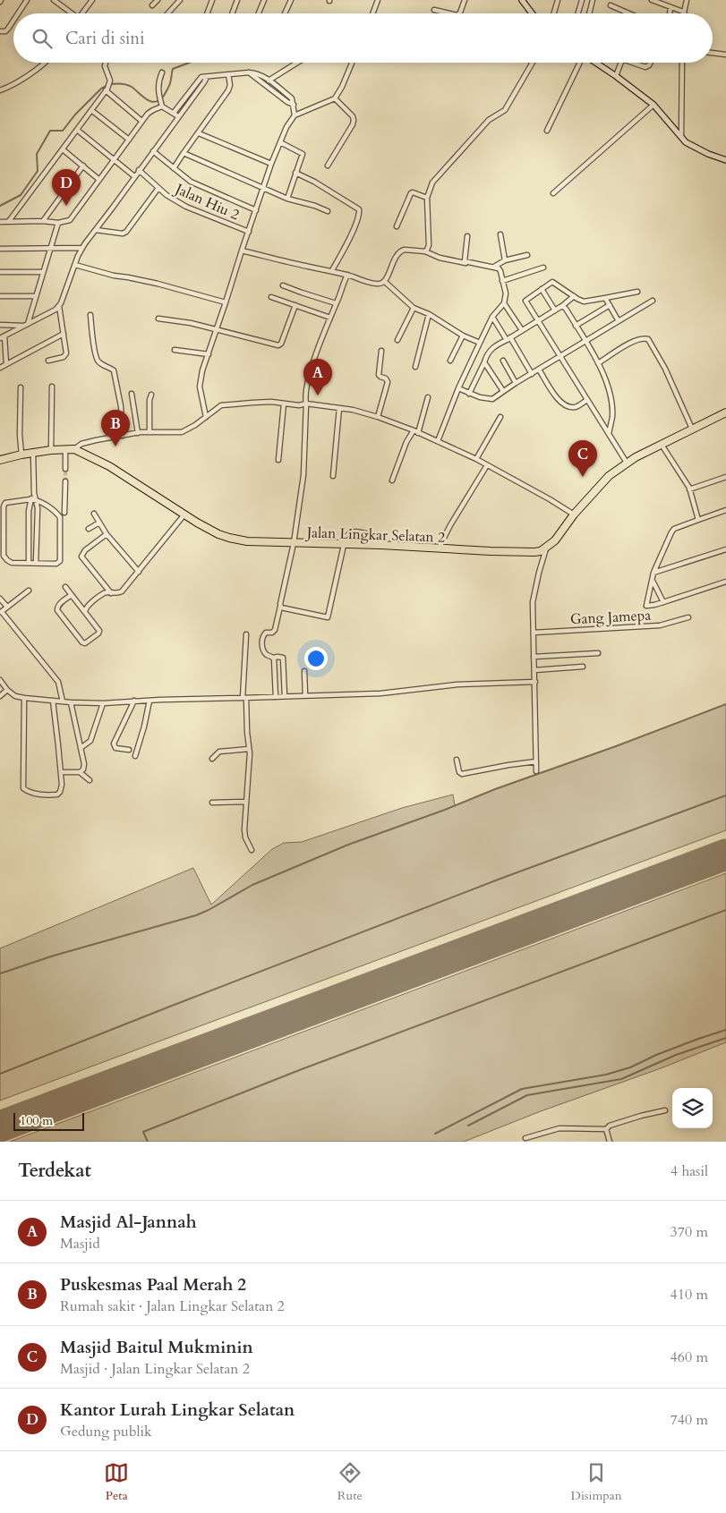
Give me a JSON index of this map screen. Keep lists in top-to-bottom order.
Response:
{
  "streets": {
    "highway": ["Jalan Lingkar Selatan 2"],
    "street": ["Jalan Hiu 2", "Gang Jamepa"]
  },
  "scale_bar": "100 m",
  "page": {
    "search": "Cari di sini",
    "pins": [
      "D",
      "A",
      "B",
      "C"
    ],
    "scale": "100 m",
    "heading": ["Terdekat", "4 hasil"],
    "list": [
      {
        "mark": "A",
        "name": "Masjid Al-Jannah",
        "note": "Masjid",
        "value": "370 m"
      },
      {
        "mark": "B",
        "name": "Puskesmas Paal Merah 2",
        "note": "Rumah sakit · Jalan Lingkar Selatan 2",
        "value": "410 m"
      },
      {
        "mark": "C",
        "name": "Masjid Baitul Mukminin",
        "note": "Masjid · Jalan Lingkar Selatan 2",
        "value": "460 m"
      },
      {
        "mark": "D",
        "name": "Kantor Lurah Lingkar Selatan",
        "note": "Gedung publik",
        "value": "740 m"
      }
    ],
    "nav": ["Peta", "Rute", "Disimpan"]
  }
}
